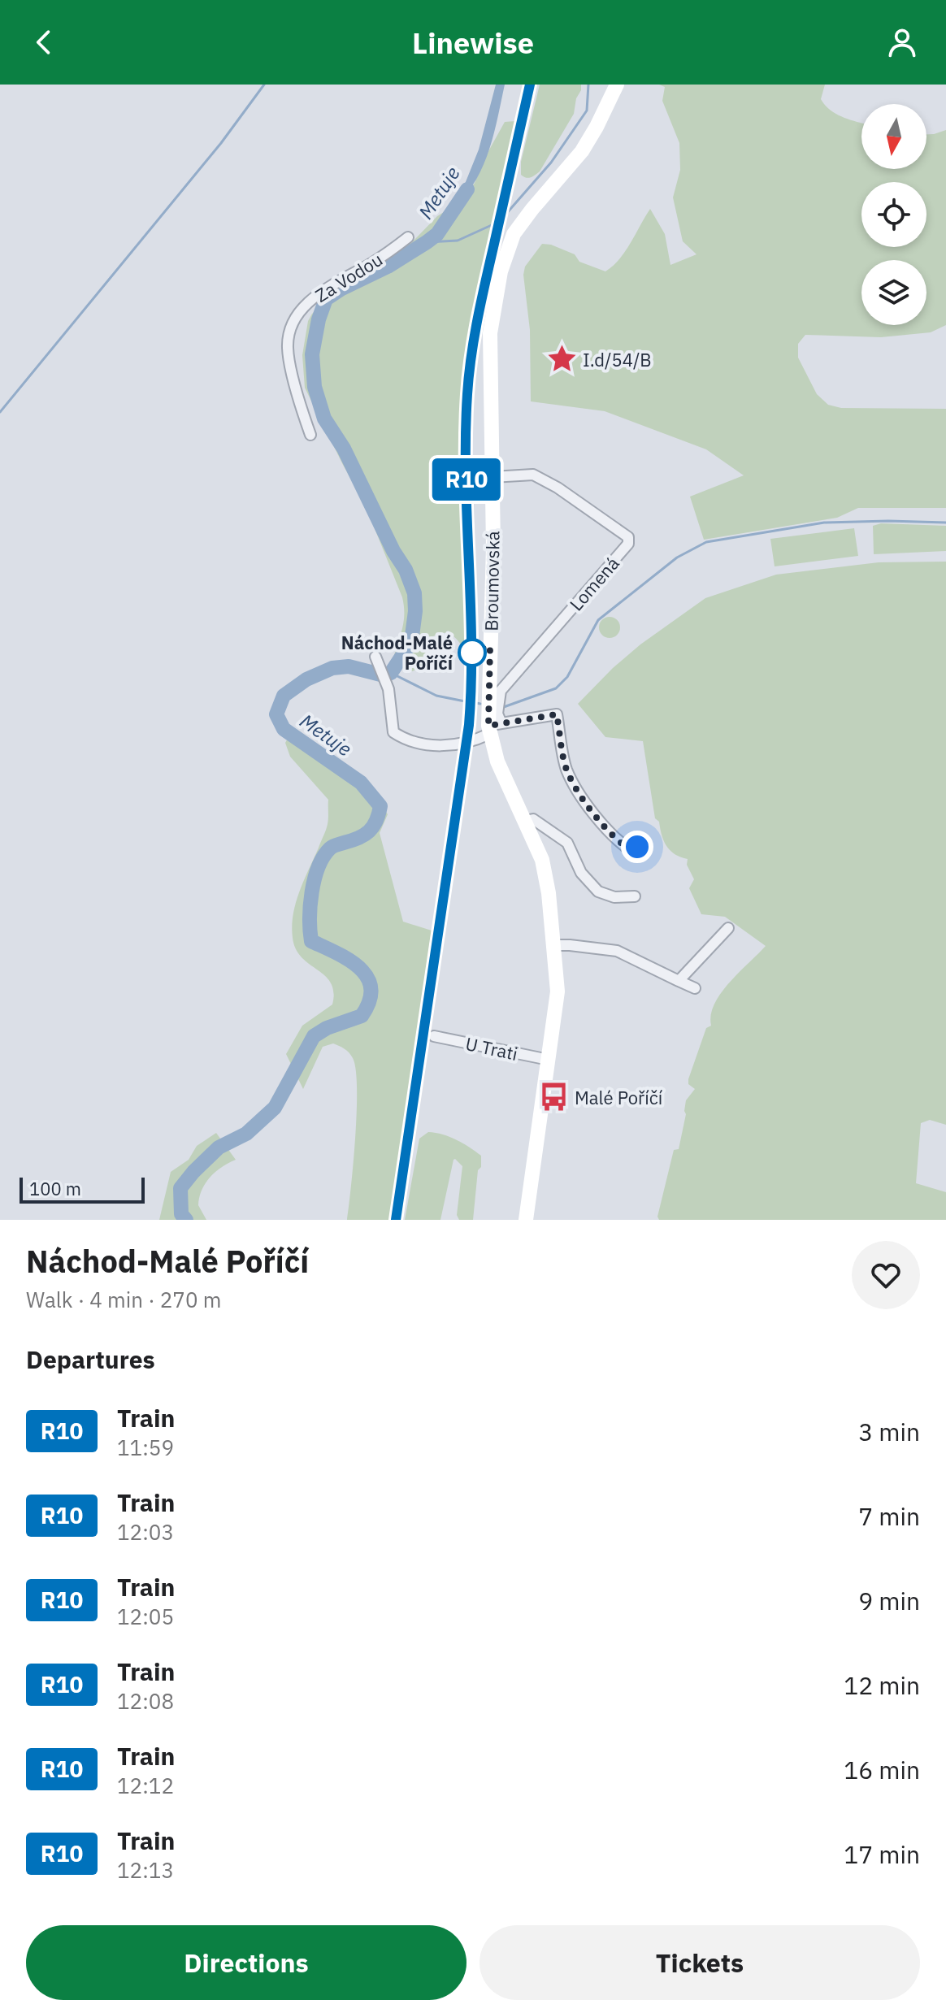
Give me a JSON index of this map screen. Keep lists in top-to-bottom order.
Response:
{
  "streets": {
    "main road": ["Broumovská"],
    "street": ["Za Vodou", "Lomená", "U Trati"]
  },
  "crossings": [
    ["Broumovská", "Lomená"],
    ["Broumovská", "U Trati"]
  ],
  "water": ["Metuje"],
  "places": {
    "place": ["I.d/54/B"],
    "other": ["Náchod-Malé Poříčí"],
    "bus stop": ["Malé Poříčí"]
  },
  "scale_bar": "100 m",
  "north": "bottom",
  "page": {
    "header": "Linewise",
    "on_map": "R10",
    "scale": "100 m",
    "heading": [
      ["Náchod-Malé Poříčí", "Walk · 4 min · 270 m"],
      "Departures"
    ],
    "list": [
      {
        "mark": "R10",
        "name": "Train",
        "note": "11:59",
        "value": "3 min"
      },
      {
        "mark": "R10",
        "name": "Train",
        "note": "12:03",
        "value": "7 min"
      },
      {
        "mark": "R10",
        "name": "Train",
        "note": "12:05",
        "value": "9 min"
      },
      {
        "mark": "R10",
        "name": "Train",
        "note": "12:08",
        "value": "12 min"
      },
      {
        "mark": "R10",
        "name": "Train",
        "note": "12:12",
        "value": "16 min"
      },
      {
        "mark": "R10",
        "name": "Train",
        "note": "12:13",
        "value": "17 min"
      }
    ],
    "buttons": ["Directions", "Tickets"]
  }
}
